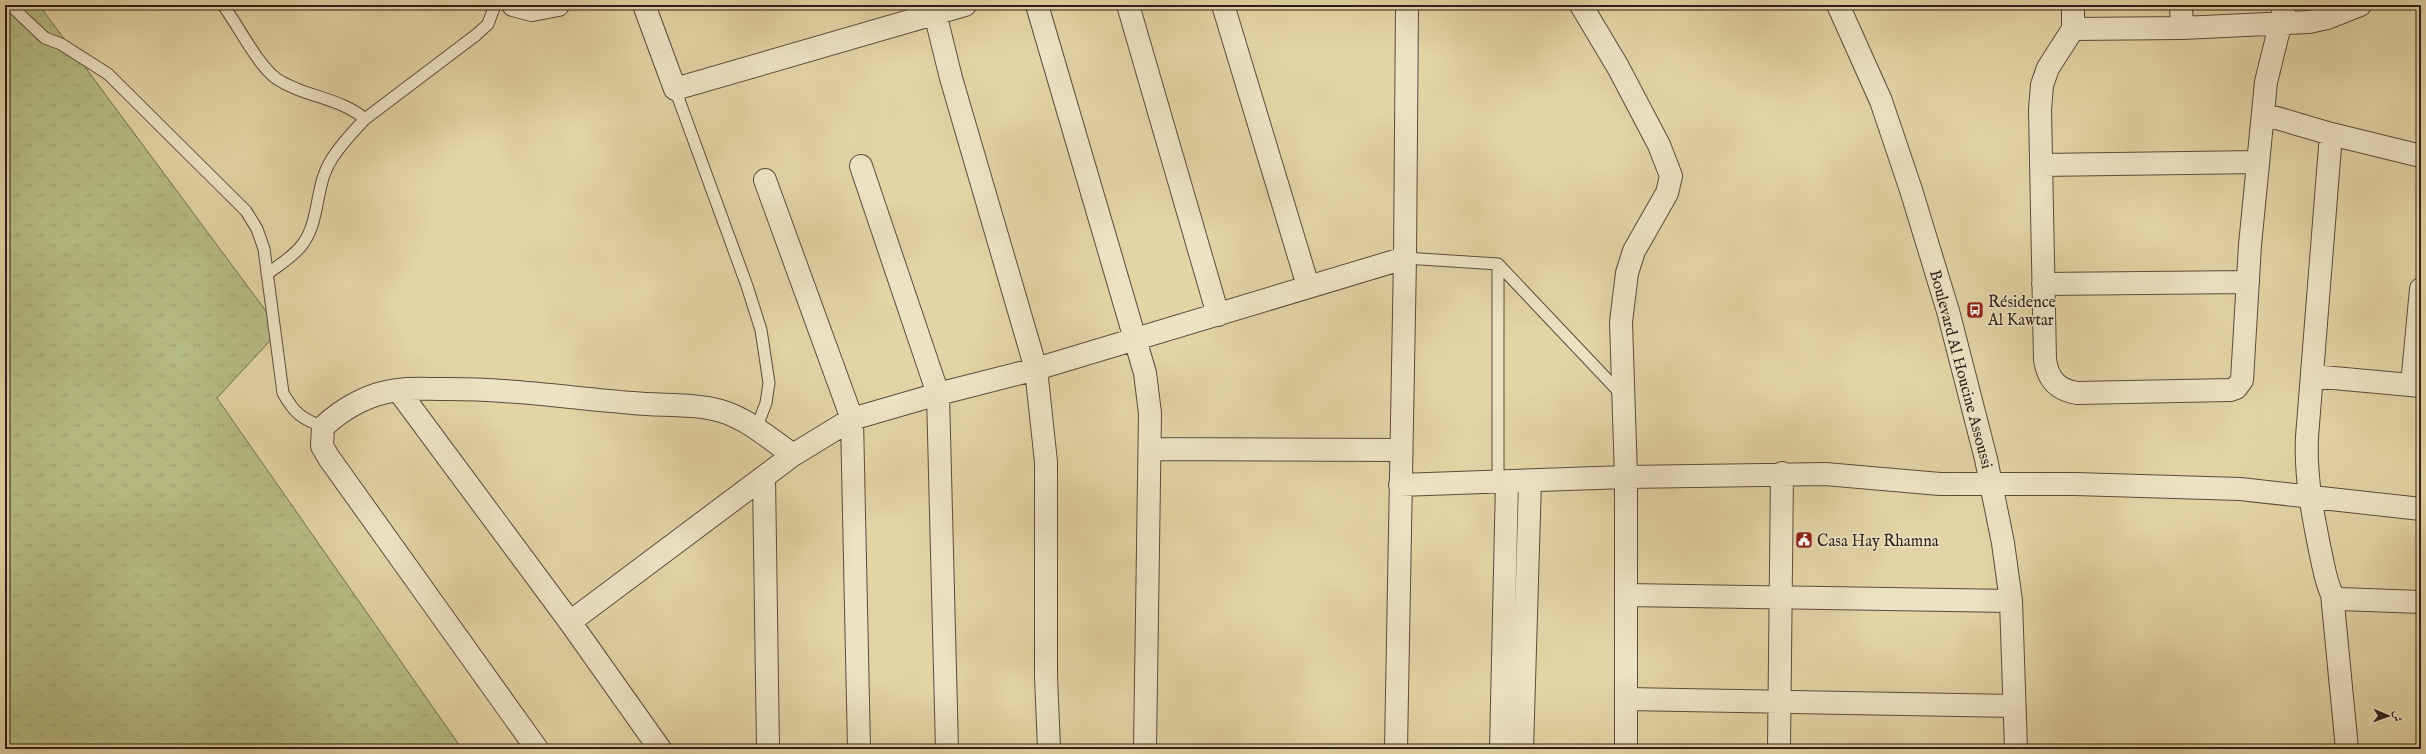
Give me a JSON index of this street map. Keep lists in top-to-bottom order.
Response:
{
  "streets": {
    "street": ["Boulevard Al Houcine Assoussi"]
  },
  "places": {
    "bus stop": ["Résidence Al Kawtar"],
    "public building": ["Casa Hay Rhamna"]
  },
  "north": "right"
}
